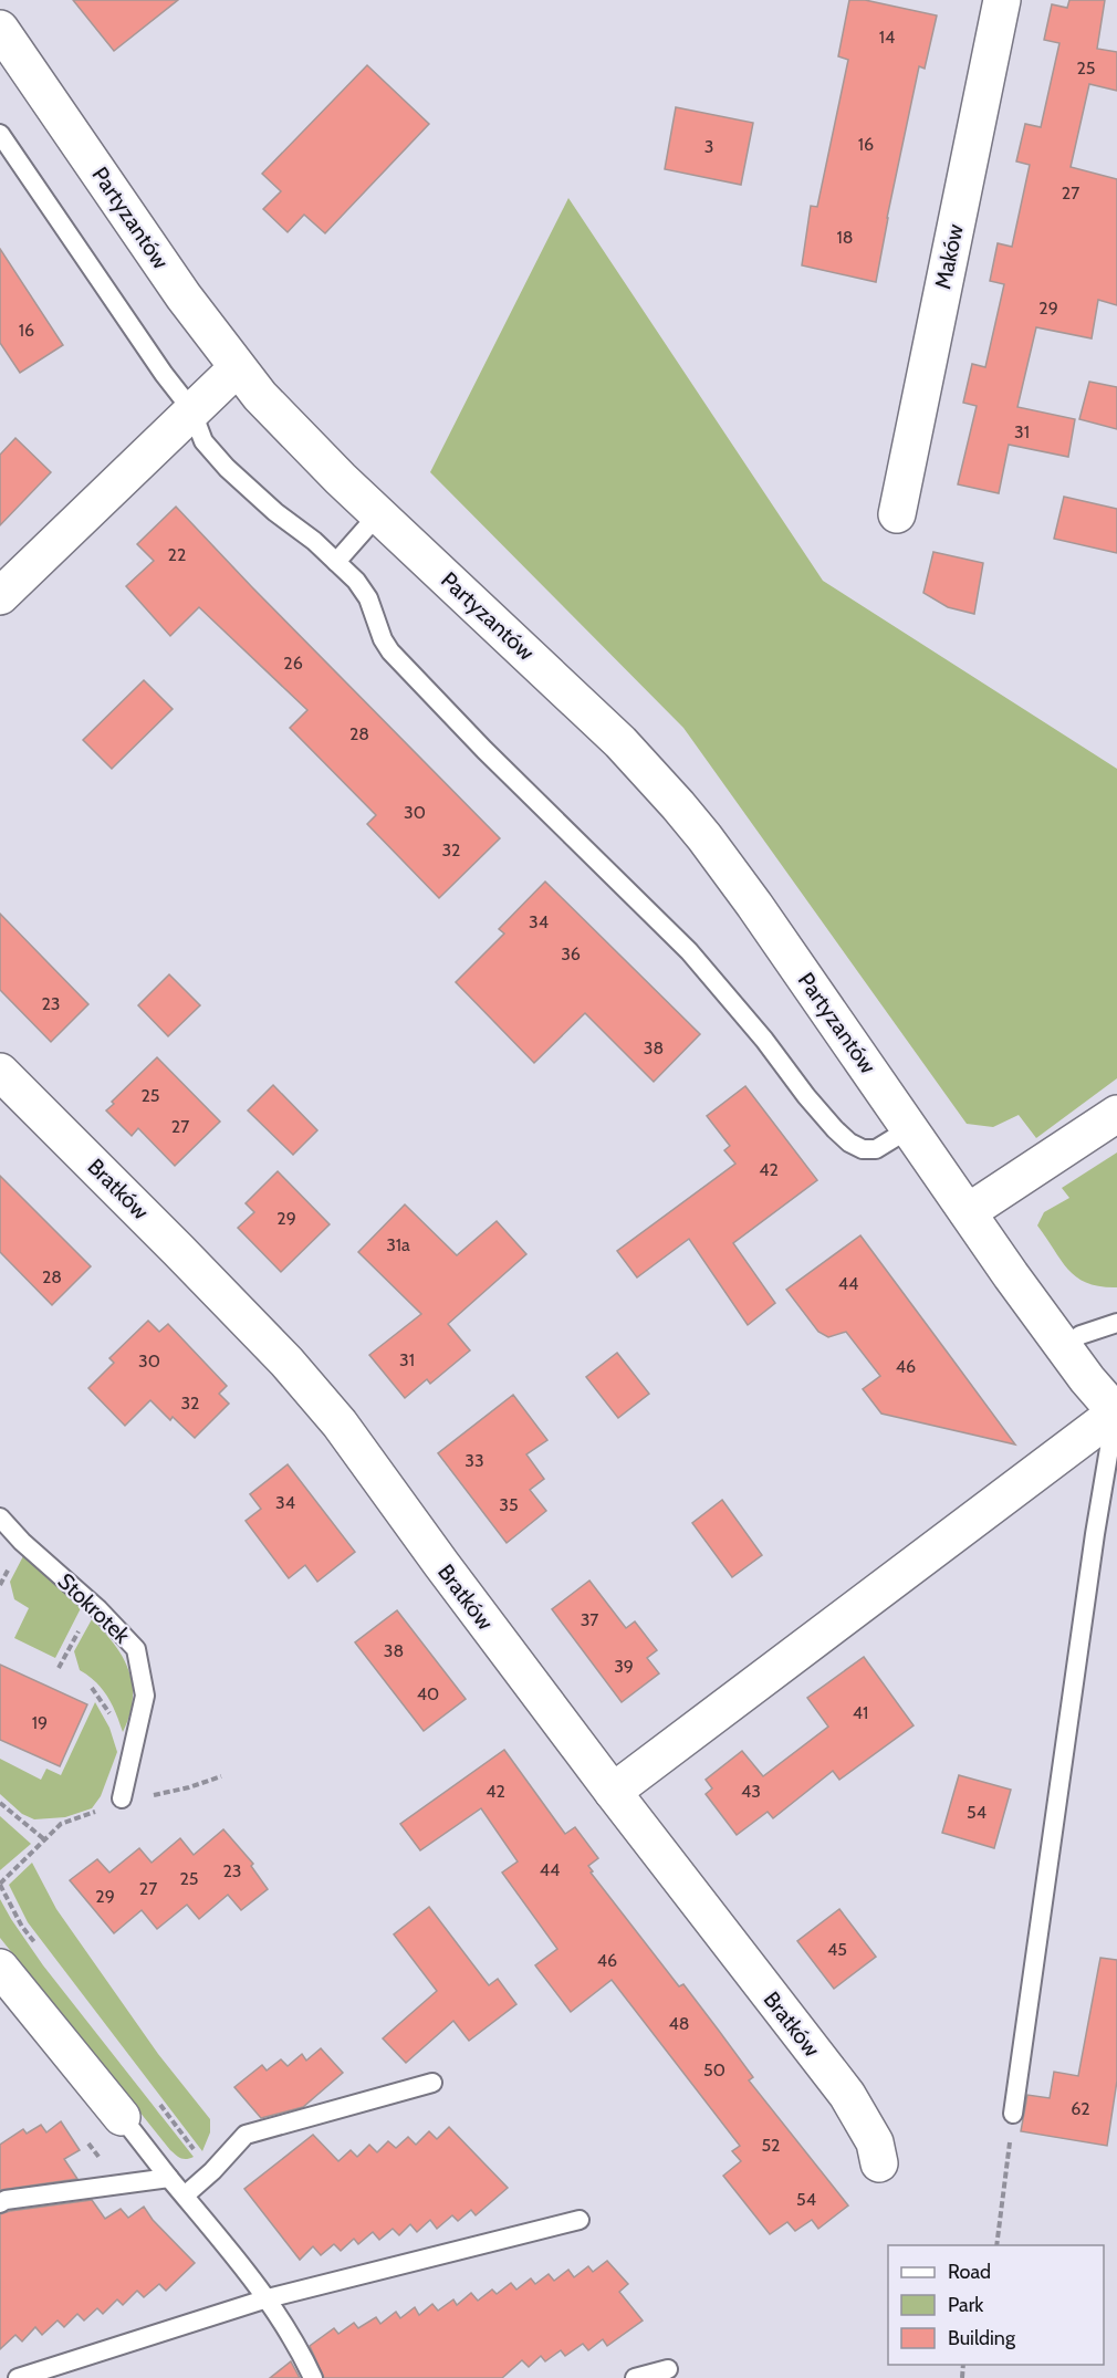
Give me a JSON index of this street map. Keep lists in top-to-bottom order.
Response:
{
  "streets": {
    "street": ["Partyzantów", "Maków", "Bratków"],
    "lane": ["Stokrotek"]
  },
  "house_numbers": [
    "14",
    "25",
    "16",
    "3",
    "27",
    "18",
    "29",
    "16",
    "31",
    "22",
    "26",
    "28",
    "30",
    "32",
    "34",
    "36",
    "23",
    "38",
    "25",
    "27",
    "42",
    "29",
    "31a",
    "28",
    "44",
    "31",
    "30",
    "46",
    "32",
    "33",
    "34",
    "35",
    "37",
    "38",
    "39",
    "40",
    "41",
    "19",
    "42",
    "43",
    "54",
    "44",
    "23",
    "25",
    "27",
    "29",
    "45",
    "46",
    "48",
    "50",
    "62",
    "52",
    "54"
  ],
  "legend": ["Road", "Park", "Building"]
}
